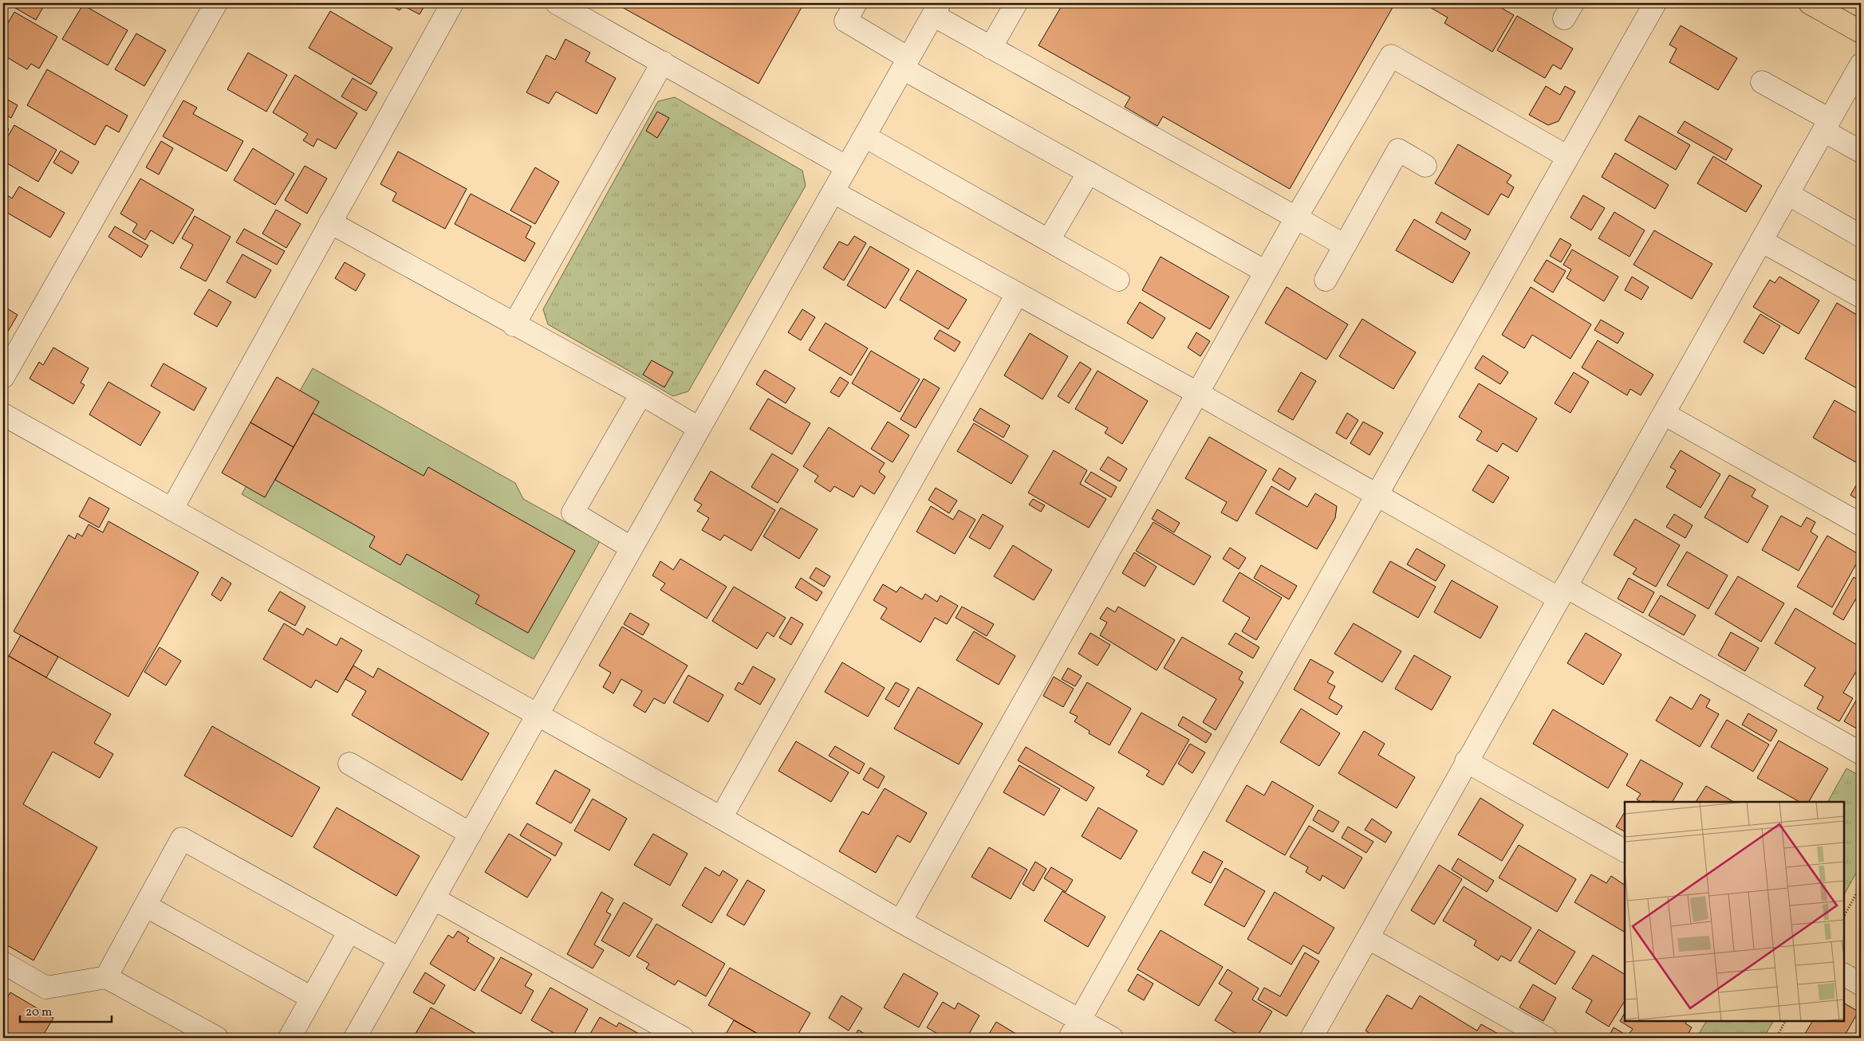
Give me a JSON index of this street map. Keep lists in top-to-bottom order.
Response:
{
  "scale_bar": "20 m"
}
